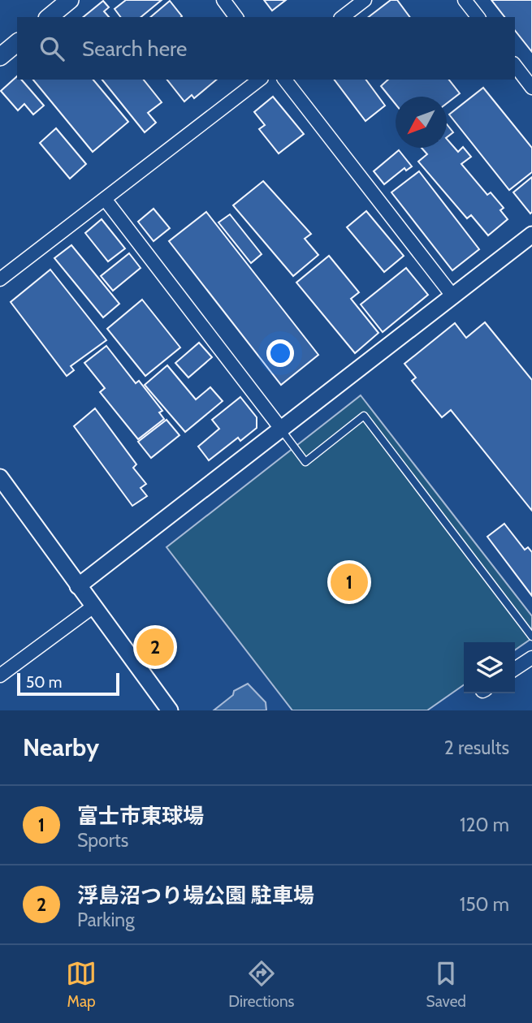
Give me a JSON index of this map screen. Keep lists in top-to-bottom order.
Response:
{
  "scale_bar": "50 m",
  "north": "bottom left",
  "page": {
    "search": "Search here",
    "pins": ["1", "2"],
    "scale": "50 m",
    "heading": ["Nearby", "2 results"],
    "list": [
      {
        "mark": "1",
        "name": "富士市東球場",
        "note": "Sports",
        "value": "120 m"
      },
      {
        "mark": "2",
        "name": "浮島沼つり場公園 駐車場",
        "note": "Parking",
        "value": "150 m"
      }
    ],
    "nav": ["Map", "Directions", "Saved"]
  }
}
